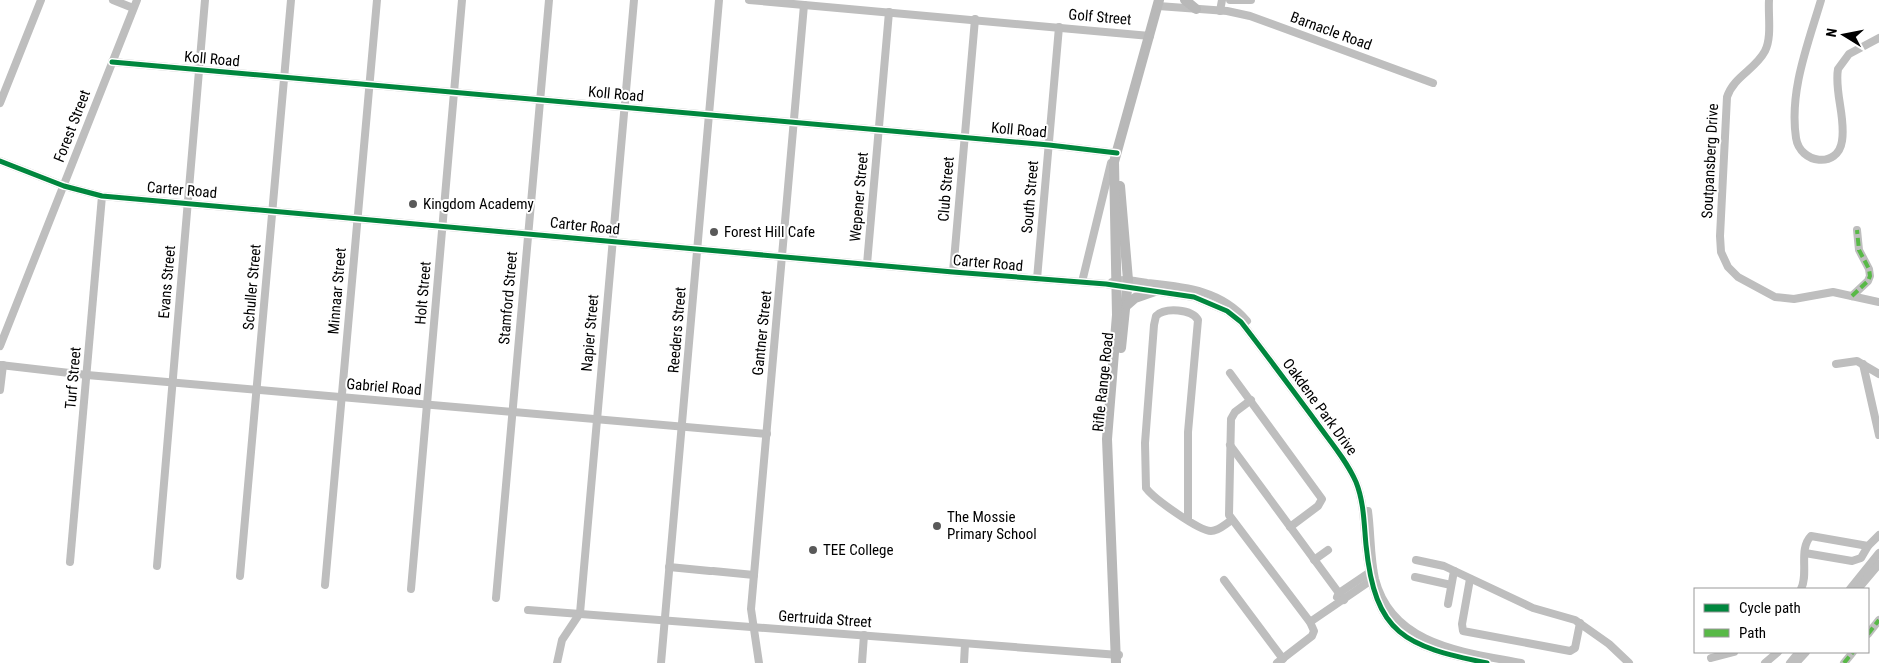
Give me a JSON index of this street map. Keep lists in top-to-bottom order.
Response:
{
  "streets": {
    "main road": ["Rifle Range Road"],
    "street": [
      "Golf Street",
      "Barnacle Road",
      "Koll Road",
      "Forest Street",
      "Soutpansberg Drive",
      "Club Street",
      "Carter Road",
      "Wepener Street",
      "South Street",
      "Evans Street",
      "Schuller Street",
      "Minnaar Street",
      "Holt Street",
      "Stamford Street",
      "Reeders Street",
      "Napier Street",
      "Gantner Street",
      "Turf Street",
      "Gabriel Road",
      "Oakdene Park Drive",
      "Gertruida Street"
    ]
  },
  "crossings": [
    ["Golf Street", "Club Street"],
    ["Golf Street", "Wepener Street"],
    ["Golf Street", "South Street"],
    ["Golf Street", "Gantner Street"],
    ["Koll Road", "Forest Street"],
    ["Koll Road", "Club Street"],
    ["Koll Road", "Wepener Street"],
    ["Koll Road", "South Street"],
    ["Koll Road", "Evans Street"],
    ["Koll Road", "Schuller Street"],
    ["Koll Road", "Minnaar Street"],
    ["Koll Road", "Holt Street"],
    ["Koll Road", "Stamford Street"],
    ["Koll Road", "Reeders Street"],
    ["Koll Road", "Napier Street"],
    ["Koll Road", "Gantner Street"],
    ["Forest Street", "Carter Road"],
    ["Club Street", "Carter Road"],
    ["Carter Road", "Wepener Street"],
    ["Carter Road", "South Street"],
    ["Carter Road", "Evans Street"],
    ["Carter Road", "Schuller Street"],
    ["Carter Road", "Minnaar Street"],
    ["Carter Road", "Holt Street"],
    ["Carter Road", "Stamford Street"],
    ["Carter Road", "Reeders Street"],
    ["Carter Road", "Napier Street"],
    ["Carter Road", "Gantner Street"],
    ["Carter Road", "Turf Street"],
    ["Carter Road", "Rifle Range Road"],
    ["Carter Road", "Oakdene Park Drive"],
    ["Evans Street", "Gabriel Road"],
    ["Schuller Street", "Gabriel Road"],
    ["Minnaar Street", "Gabriel Road"],
    ["Holt Street", "Gabriel Road"],
    ["Stamford Street", "Gabriel Road"],
    ["Reeders Street", "Gabriel Road"],
    ["Reeders Street", "Gertruida Street"],
    ["Napier Street", "Gabriel Road"],
    ["Napier Street", "Gertruida Street"],
    ["Gantner Street", "Gabriel Road"],
    ["Gantner Street", "Gertruida Street"],
    ["Turf Street", "Gabriel Road"],
    ["Rifle Range Road", "Oakdene Park Drive"],
    ["Rifle Range Road", "Gertruida Street"]
  ],
  "places": [
    "Kingdom Academy",
    "Forest Hill Cafe",
    "The Mossie Primary School",
    "TEE College"
  ],
  "legend": ["Cycle path", "Path"],
  "north": "left"
}
